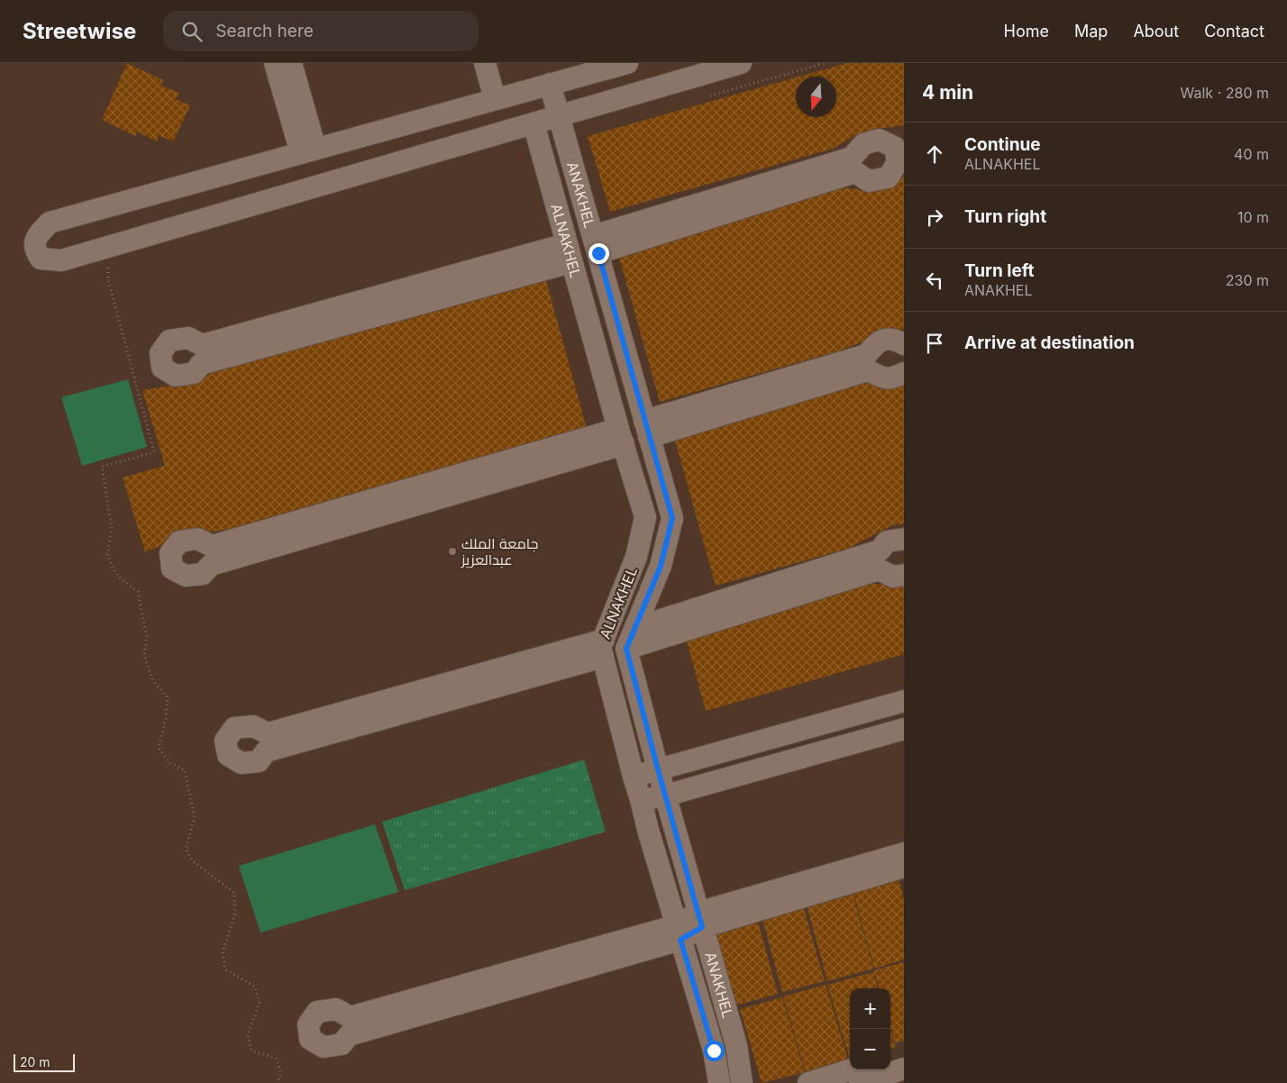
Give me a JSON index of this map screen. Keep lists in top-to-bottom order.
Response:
{
  "streets": {
    "street": ["ANAKHEL", "ALNAKHEL"]
  },
  "places": ["جامعة الملك عبدالعزيز"],
  "scale_bar": "20 m",
  "north": "bottom",
  "page": {
    "header": "Streetwise",
    "search": "Search here",
    "nav": [
      "Home",
      "Map",
      "About",
      "Contact"
    ],
    "heading": ["4 min", "Walk · 280 m"],
    "list": [
      ["Continue", "ALNAKHEL", "40 m"],
      ["Turn right", "10 m"],
      ["Turn left", "ANAKHEL", "230 m"],
      "Arrive at destination"
    ],
    "map_buttons": ["+", "−"],
    "scale": "20 m"
  }
}
